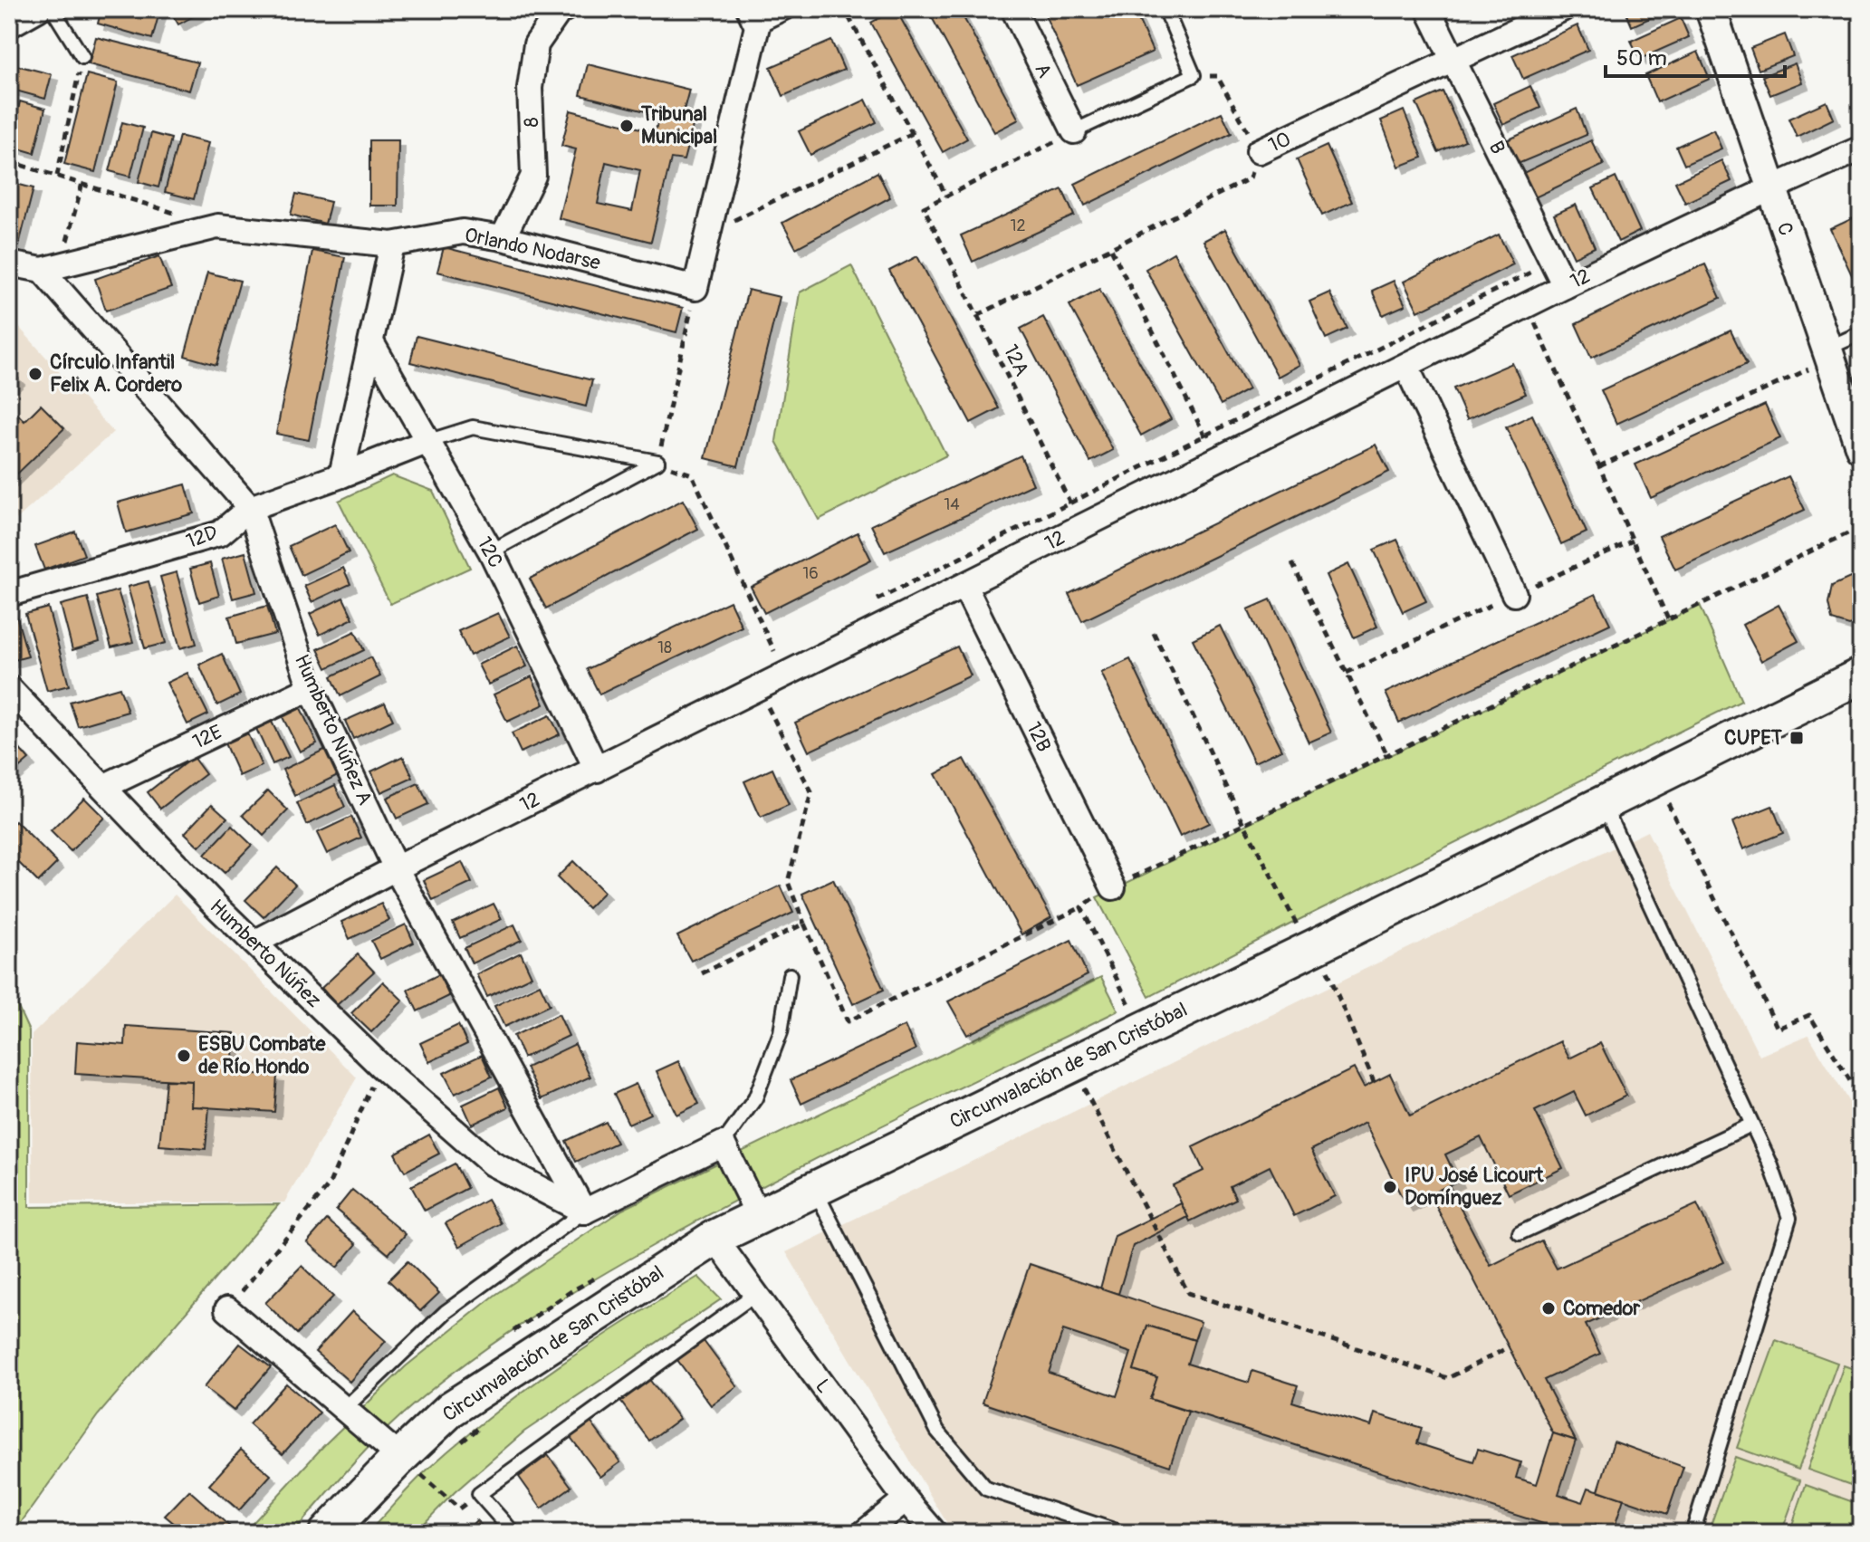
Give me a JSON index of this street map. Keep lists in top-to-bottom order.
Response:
{
  "streets": {
    "main road": ["Circunvalación de San Cristóbal"],
    "street": [
      "A",
      "8",
      "10",
      "B",
      "C",
      "Orlando Nodarse",
      "12",
      "12D",
      "12C",
      "Humberto Núñez A",
      "12E",
      "12B",
      "Humberto Núñez",
      "L"
    ],
    "path": ["12A"]
  },
  "crossings": [
    ["8", "Orlando Nodarse"],
    ["10", "B"],
    ["10", "12A"],
    ["B", "12"],
    ["C", "12"],
    ["Orlando Nodarse", "Humberto Núñez A"],
    ["12", "12A"],
    ["12", "12C"],
    ["12", "Humberto Núñez A"],
    ["12", "12B"],
    ["12", "Humberto Núñez"],
    ["12D", "12C"],
    ["12D", "Humberto Núñez A"],
    ["Humberto Núñez A", "12E"],
    ["Humberto Núñez A", "Humberto Núñez"],
    ["12E", "Humberto Núñez"],
    ["Circunvalación de San Cristóbal", "L"]
  ],
  "places": {
    "other": [
      "Tribunal Municipal",
      "Círculo Infantil Felix A. Cordero",
      "ESBU Combate de Río Hondo",
      "IPU José Licourt Domínguez",
      "Comedor"
    ],
    "transit": ["CUPET"]
  },
  "house_numbers": [
    "12",
    "14",
    "16",
    "18"
  ],
  "scale_bar": "50 m"
}
